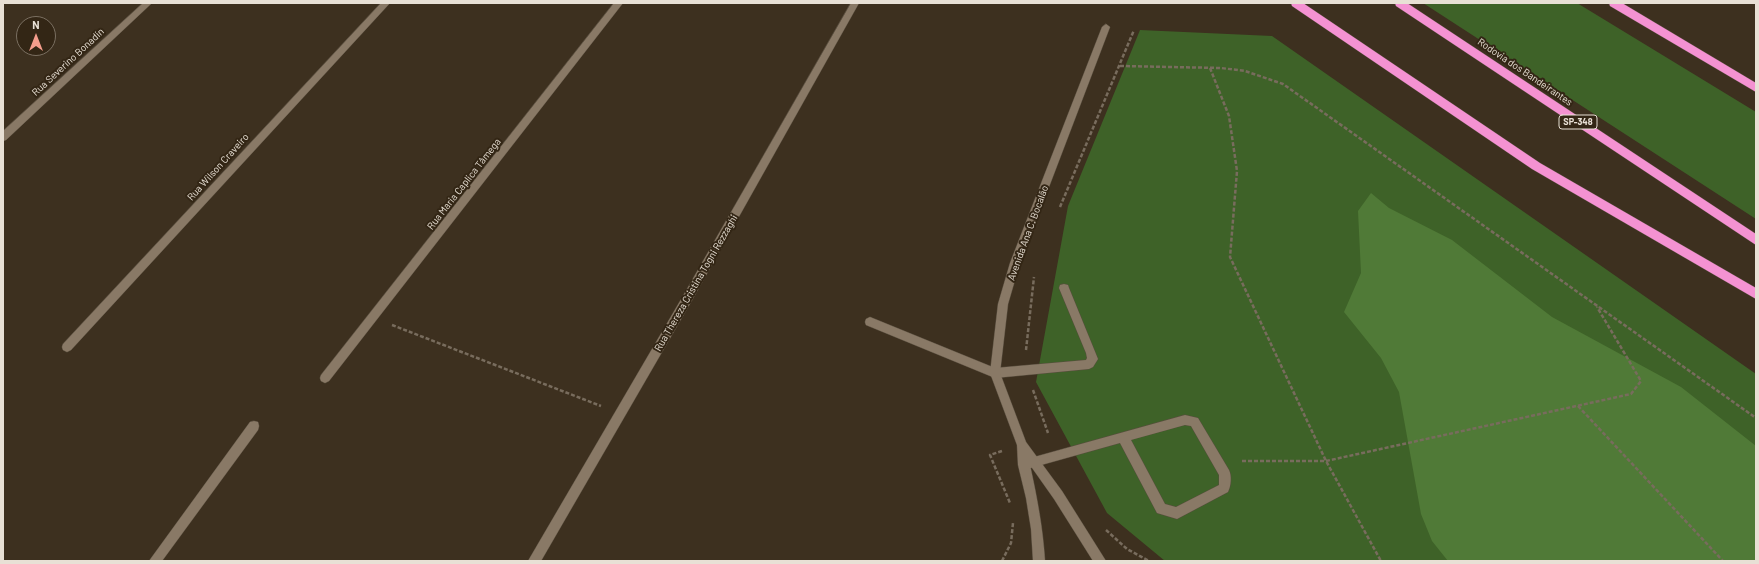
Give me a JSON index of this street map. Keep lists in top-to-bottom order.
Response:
{
  "streets": {
    "highway": ["Rodovia dos Bandeirantes", "SP-348"],
    "street": [
      "Rua Severino Bonadin",
      "Rua Wilson Craveiro",
      "Rua Maria Caplica Tâmega",
      "Avenida Ana C. Bocalão",
      "Rua Thereza Cristina Togni Rezzaghi"
    ]
  },
  "north": "top"
}
